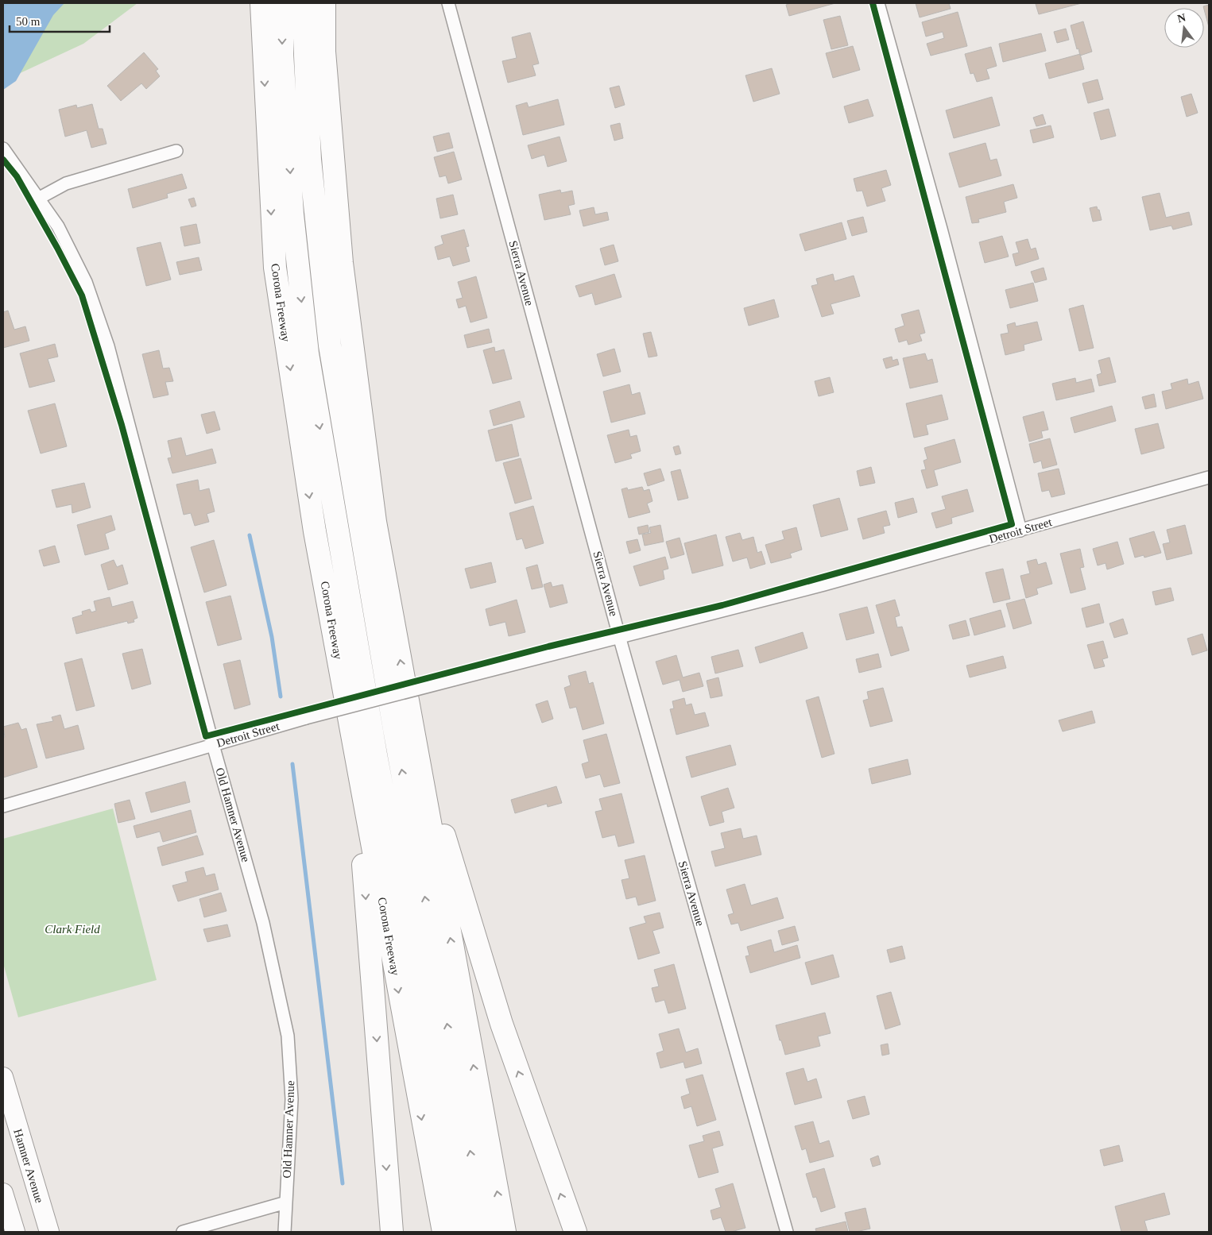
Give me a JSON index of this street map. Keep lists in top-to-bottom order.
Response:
{
  "streets": {
    "highway": ["Corona Freeway"],
    "main road": ["Hamner Avenue"],
    "street": ["Sierra Avenue", "Detroit Street", "Old Hamner Avenue"]
  },
  "crossings": [
    ["Sierra Avenue", "Detroit Street"],
    ["Detroit Street", "Old Hamner Avenue"]
  ],
  "parks": ["Clark Field"],
  "scale_bar": "50 m",
  "north": "top"
}
